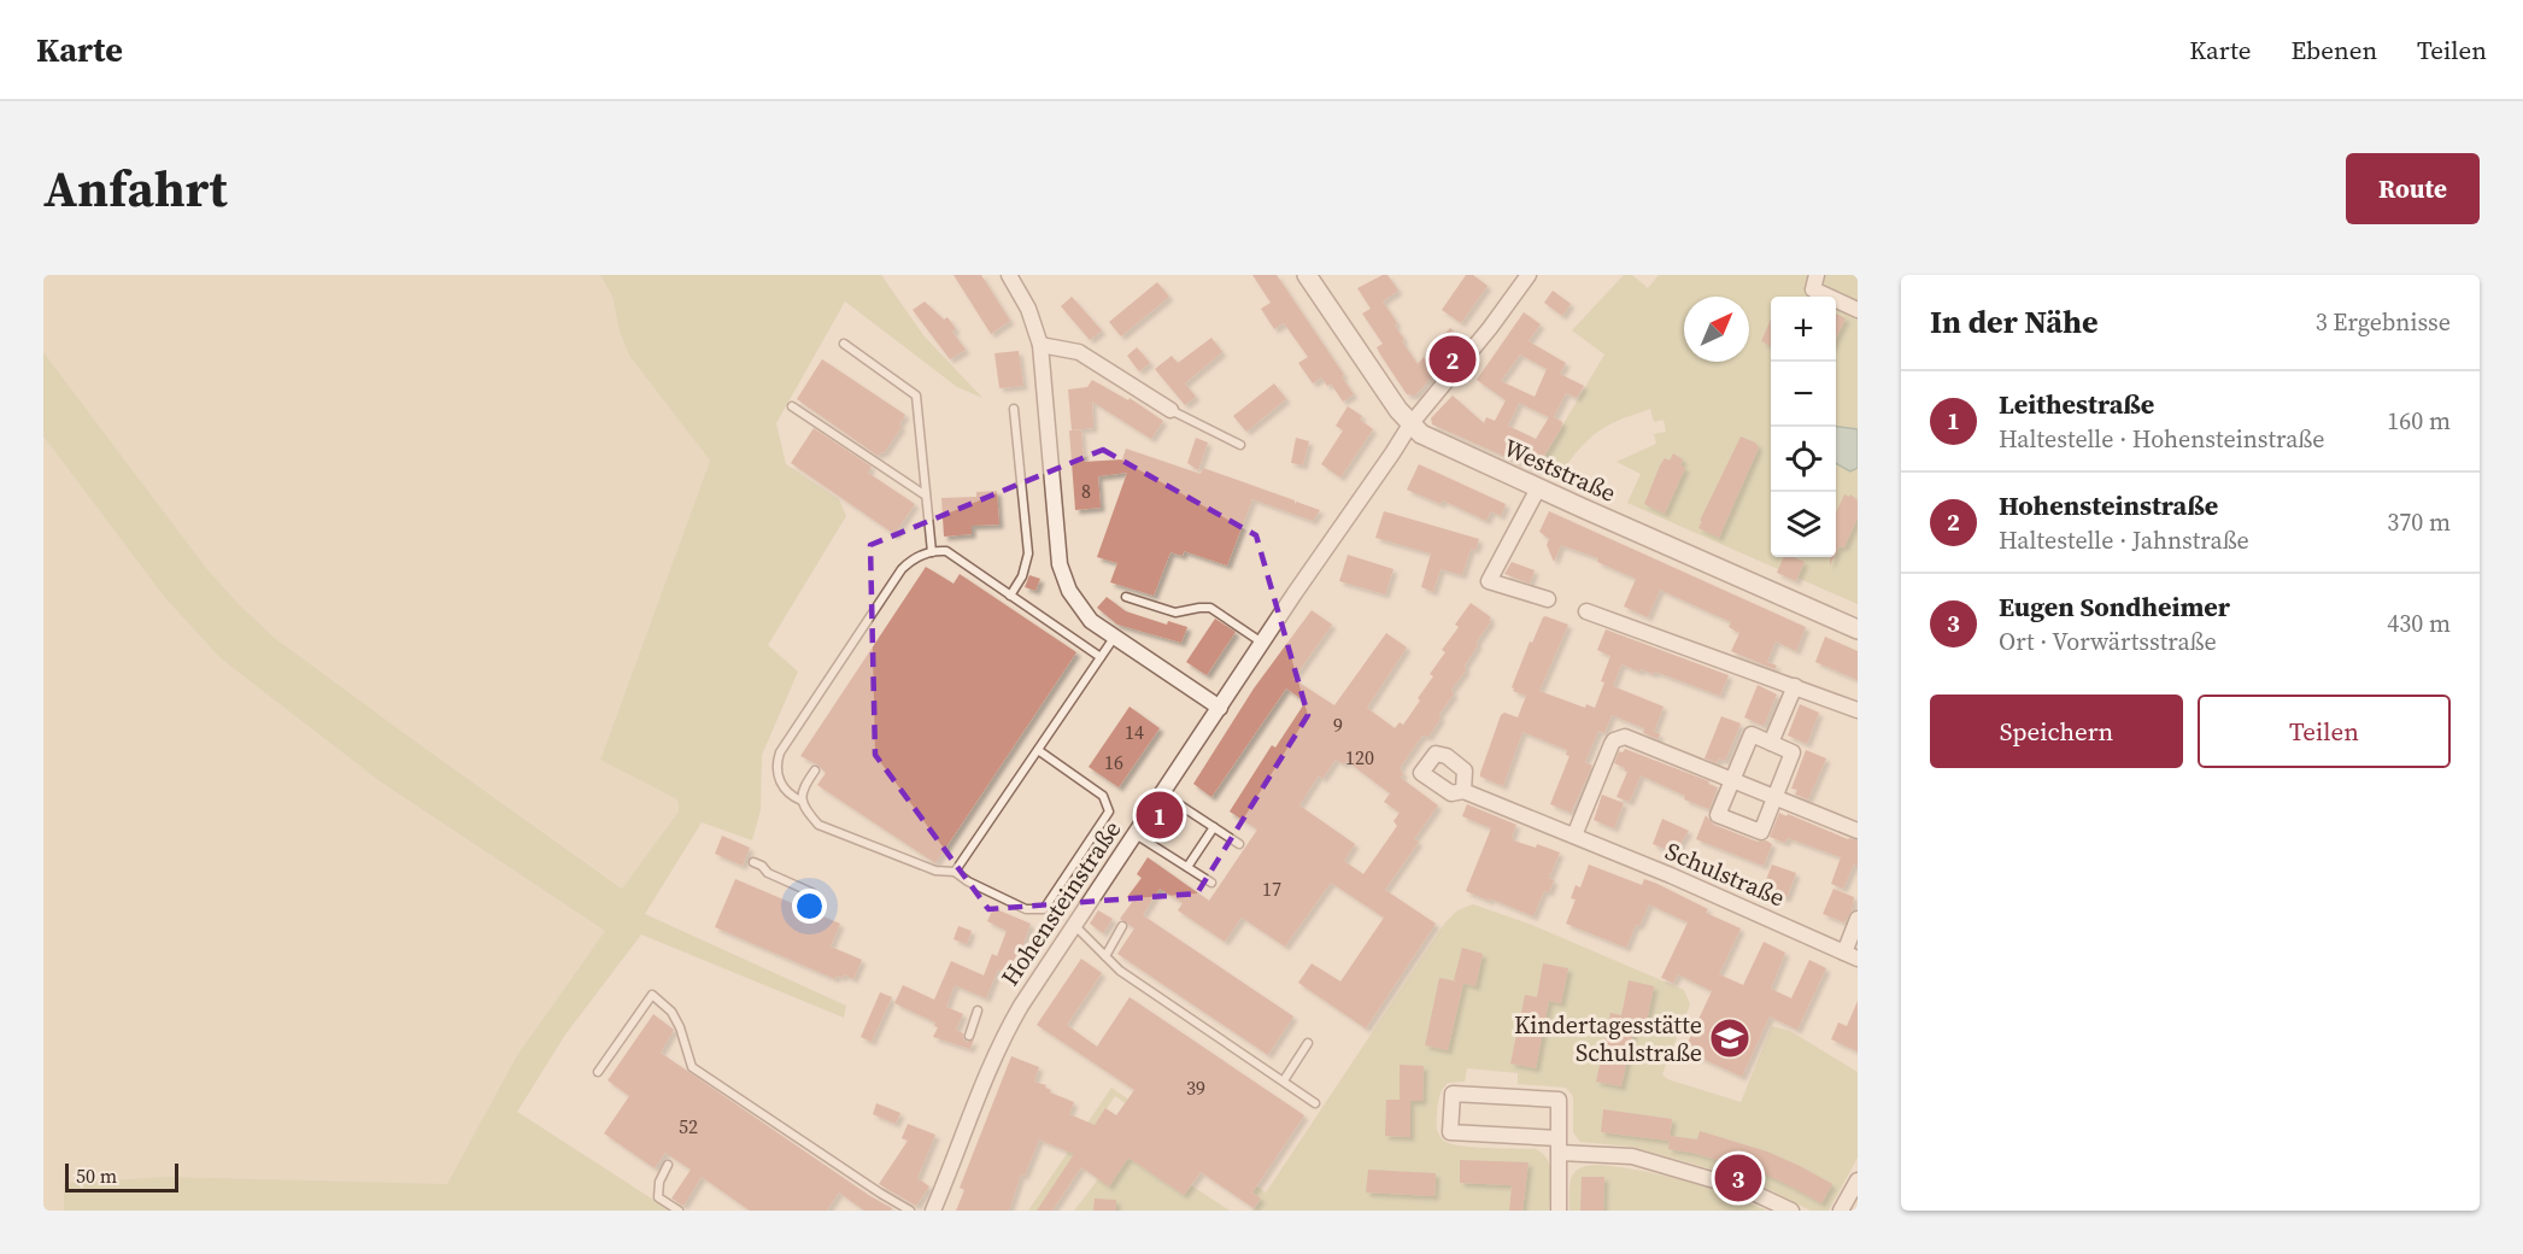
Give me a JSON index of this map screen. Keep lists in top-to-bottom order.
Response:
{
  "streets": {
    "street": ["Weststraße", "Schulstraße", "Hohensteinstraße"]
  },
  "crossings": [
    ["Weststraße", "Hohensteinstraße"]
  ],
  "places": {
    "school or university": ["Kindertagesstätte Schulstraße"]
  },
  "house_numbers": [
    "8",
    "9",
    "14",
    "120",
    "16",
    "17",
    "39",
    "52"
  ],
  "scale_bar": "50 m",
  "north": "top right",
  "page": {
    "header": "Karte",
    "nav": ["Karte", "Ebenen", "Teilen"],
    "title": "Anfahrt",
    "buttons": [
      "Route",
      ["Speichern", "Teilen"]
    ],
    "heading": ["In der Nähe", "3 Ergebnisse"],
    "map_buttons": ["+", "−"],
    "pins": ["2", "1", "3"],
    "list": [
      {
        "mark": "1",
        "name": "Leithestraße",
        "note": "Haltestelle · Hohensteinstraße",
        "value": "160 m"
      },
      {
        "mark": "2",
        "name": "Hohensteinstraße",
        "note": "Haltestelle · Jahnstraße",
        "value": "370 m"
      },
      {
        "mark": "3",
        "name": "Eugen Sondheimer",
        "note": "Ort · Vorwärtsstraße",
        "value": "430 m"
      }
    ],
    "scale": "50 m"
  }
}
